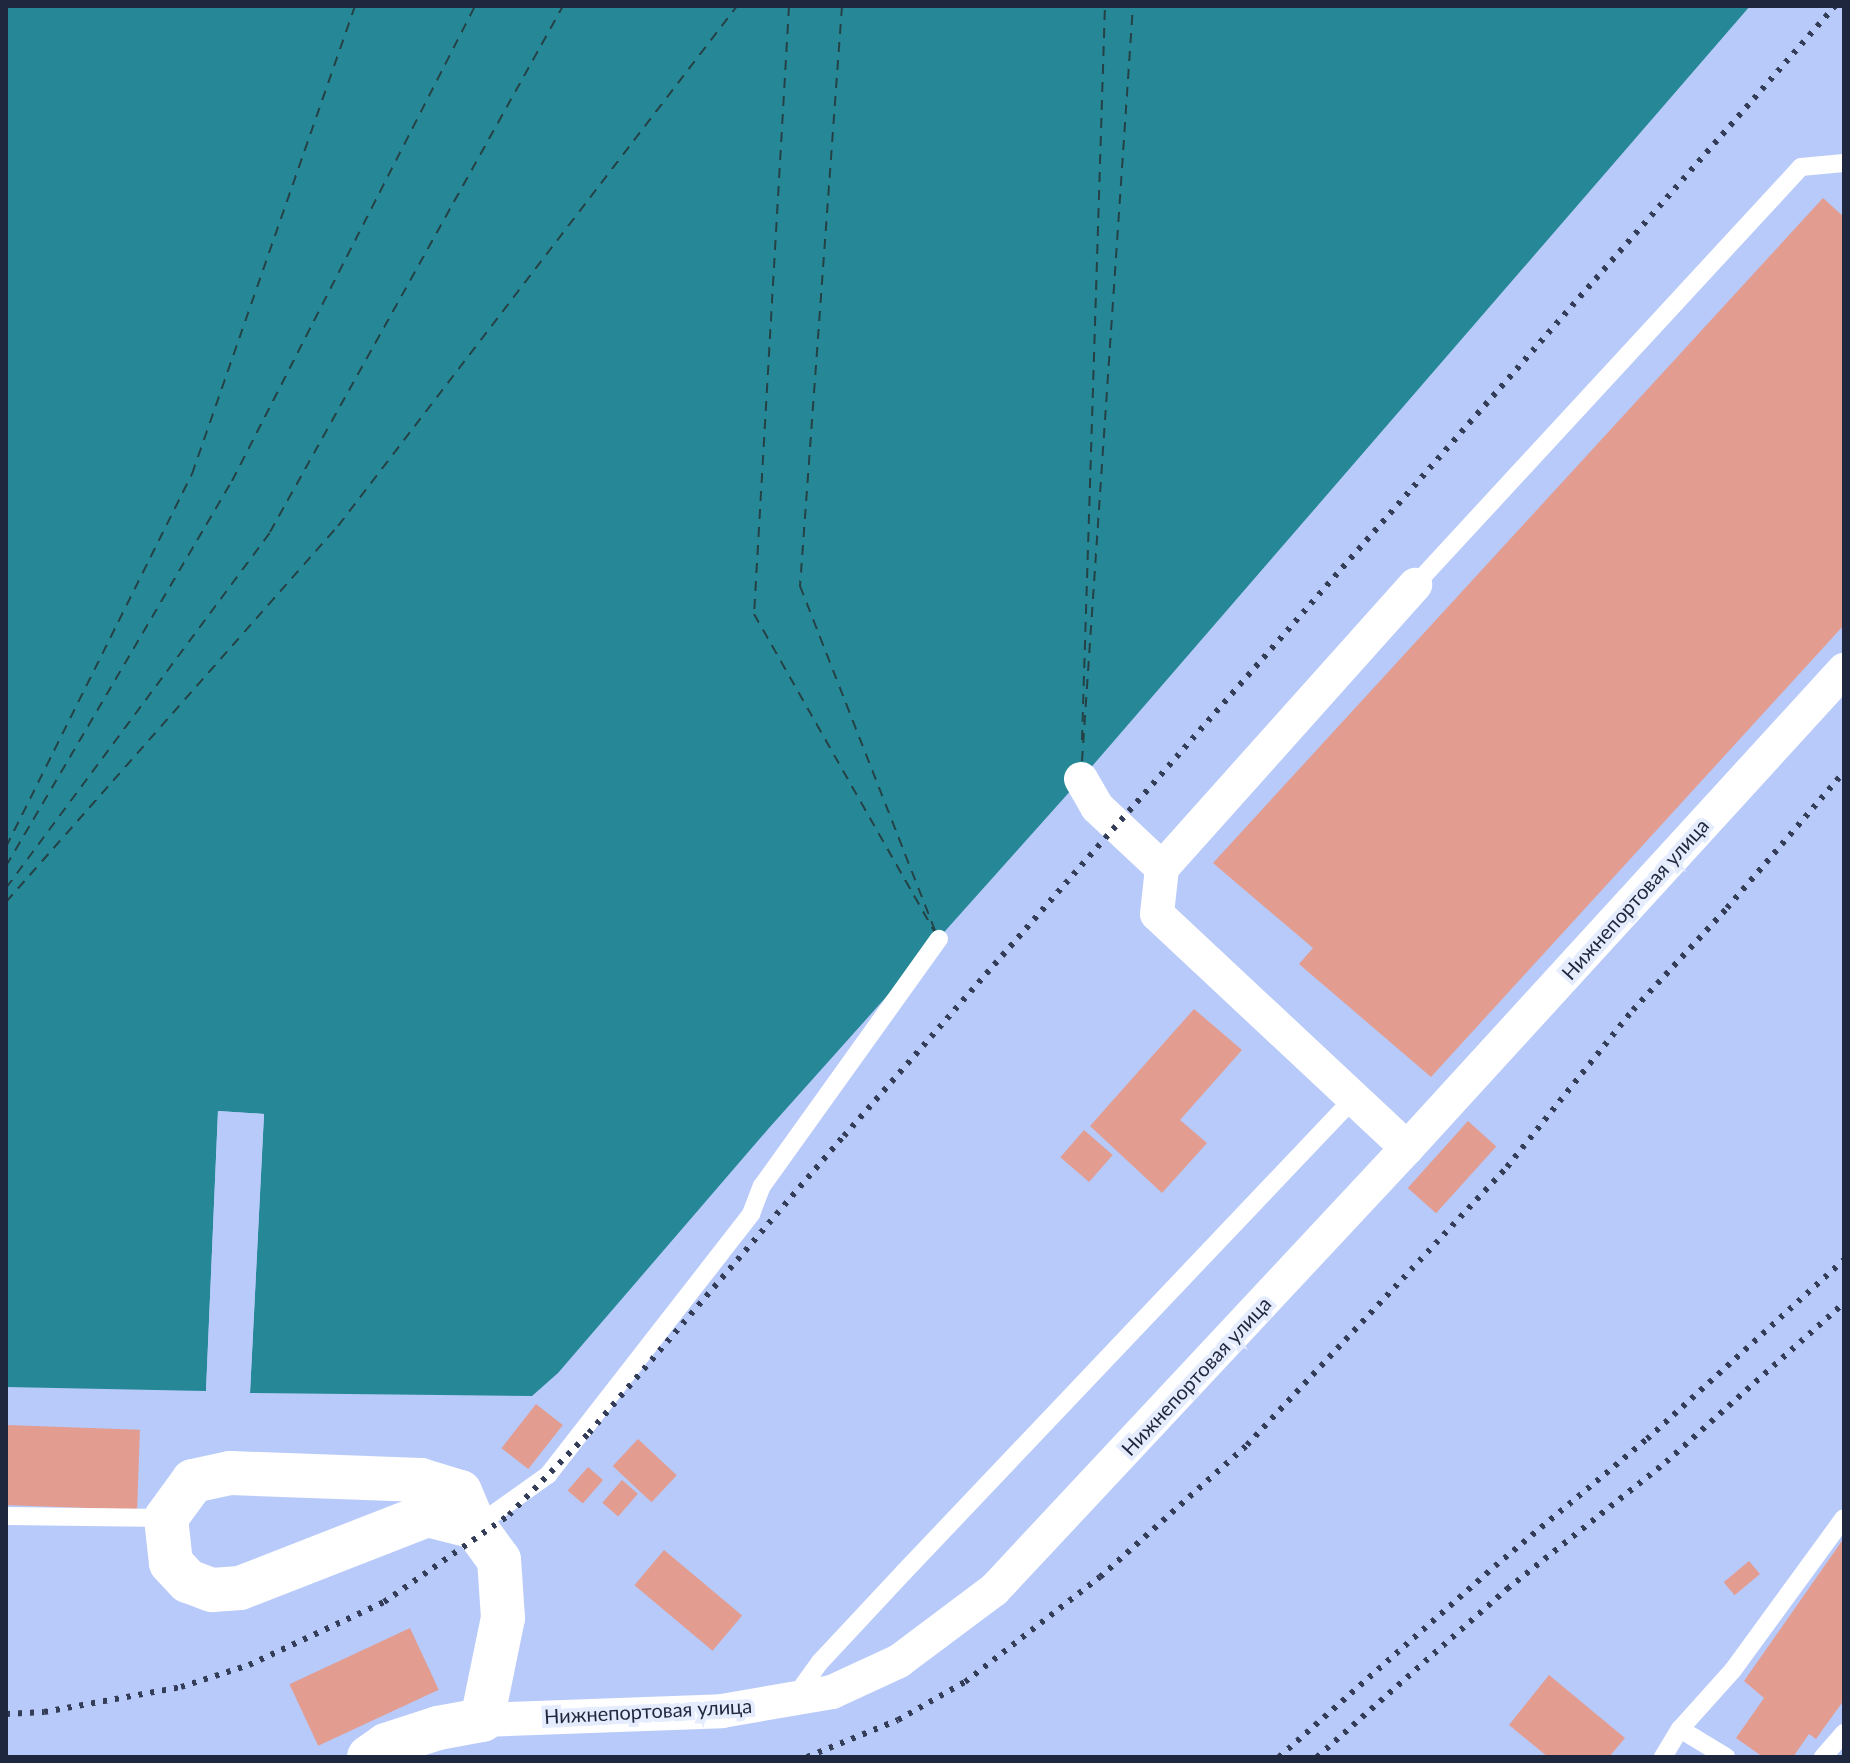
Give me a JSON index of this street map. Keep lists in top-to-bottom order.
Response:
{
  "streets": {
    "street": ["Нижнепортовая улица"]
  }
}
